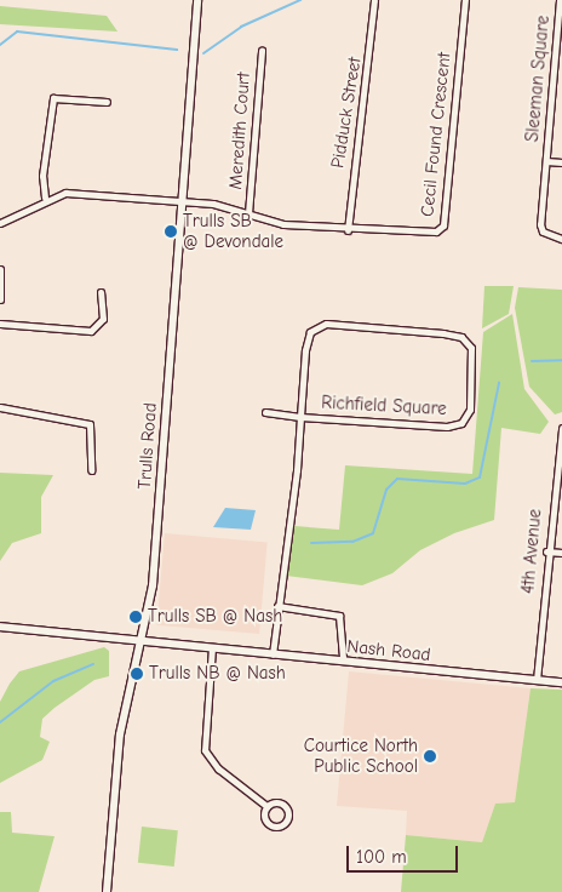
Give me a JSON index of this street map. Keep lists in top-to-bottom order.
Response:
{
  "streets": {
    "street": [
      "Sleeman Square",
      "Pidduck Street",
      "Meredith Court",
      "Cecil Found Crescent",
      "Richfield Square",
      "Trulls Road",
      "4th Avenue",
      "Nash Road"
    ]
  },
  "crossings": [
    ["Pidduck Street", "Cecil Found Crescent"],
    ["Meredith Court", "Cecil Found Crescent"],
    ["Cecil Found Crescent", "Trulls Road"],
    ["Richfield Square", "Nash Road"],
    ["Trulls Road", "Nash Road"],
    ["4th Avenue", "Nash Road"]
  ],
  "places": [
    "Trulls SB @ Devondale",
    "Trulls SB @ Nash",
    "Trulls NB @ Nash",
    "Courtice North Public School"
  ],
  "scale_bar": "100 m"
}
